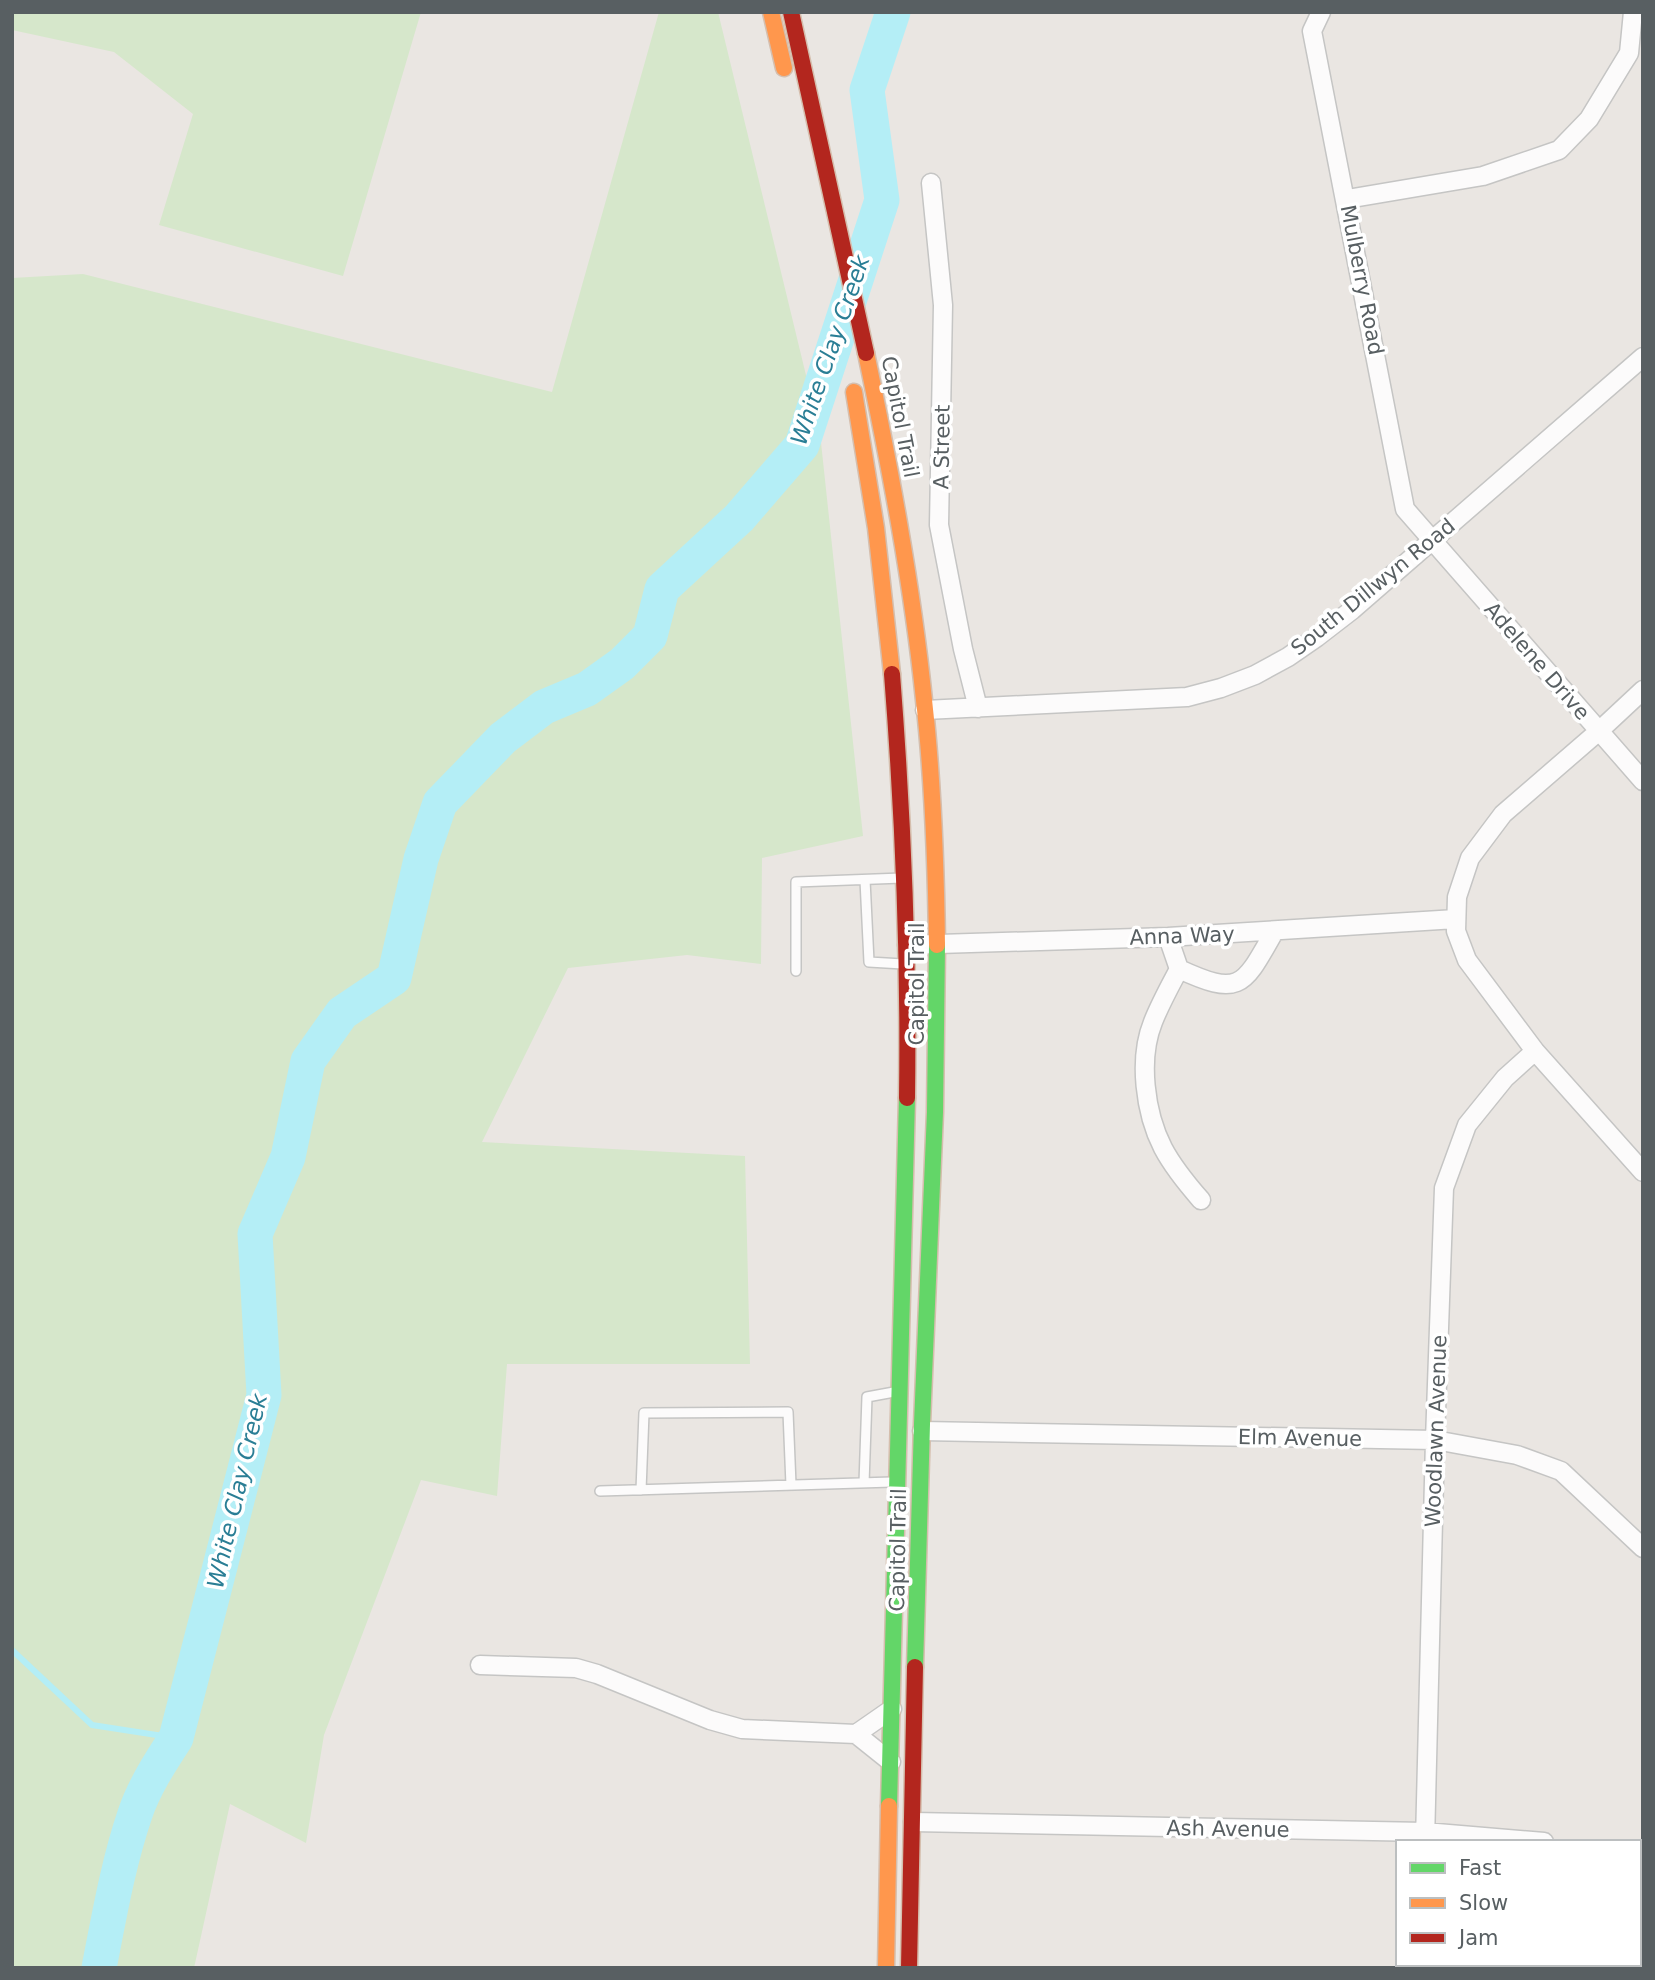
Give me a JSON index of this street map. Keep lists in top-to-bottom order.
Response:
{
  "streets": {
    "main road": ["Capitol Trail"],
    "street": [
      "Mulberry Road",
      "A Street",
      "South Dillwyn Road",
      "Adelene Drive",
      "Anna Way",
      "Woodlawn Avenue",
      "Elm Avenue",
      "Ash Avenue"
    ]
  },
  "crossings": [
    ["Mulberry Road", "South Dillwyn Road"],
    ["Mulberry Road", "Adelene Drive"],
    ["Capitol Trail", "South Dillwyn Road"],
    ["Capitol Trail", "Anna Way"],
    ["Capitol Trail", "Elm Avenue"],
    ["Capitol Trail", "Ash Avenue"],
    ["A Street", "South Dillwyn Road"],
    ["South Dillwyn Road", "Adelene Drive"],
    ["Woodlawn Avenue", "Elm Avenue"],
    ["Woodlawn Avenue", "Ash Avenue"]
  ],
  "water": ["White Clay Creek"],
  "legend": ["Fast", "Slow", "Jam"]
}
